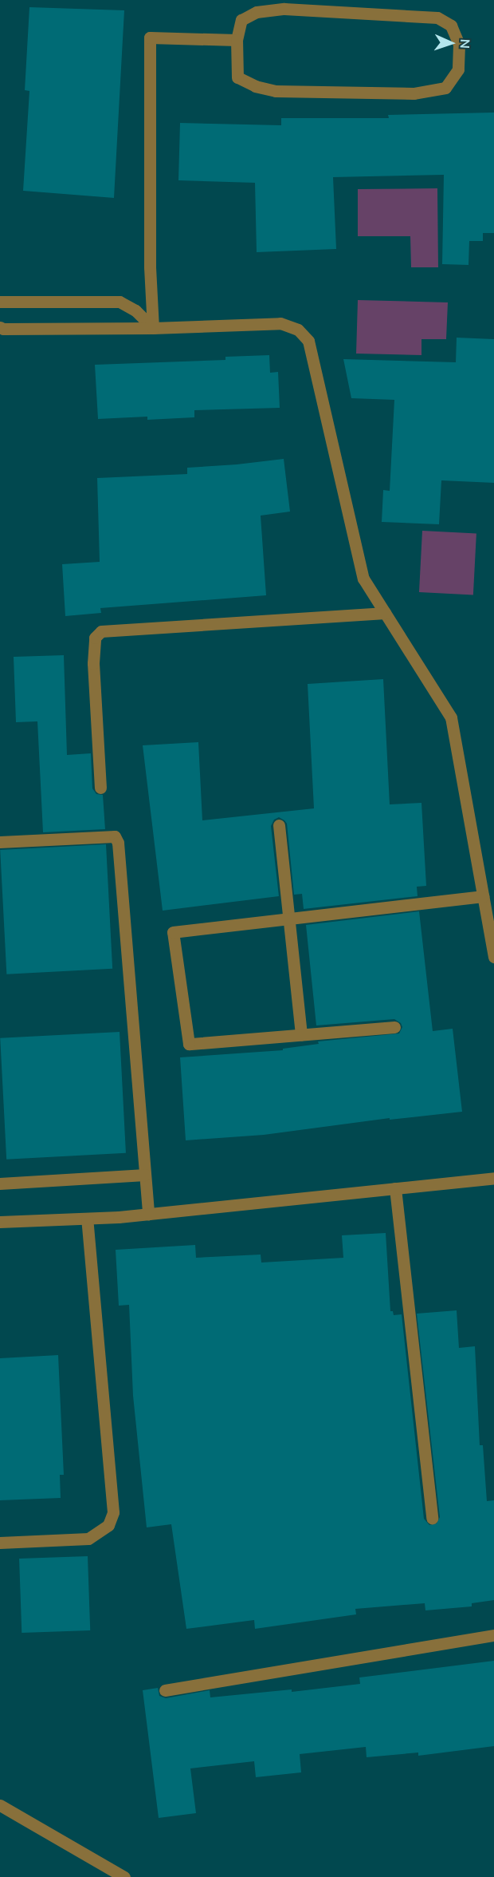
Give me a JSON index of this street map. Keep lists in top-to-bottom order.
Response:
{
  "north": "right"
}
